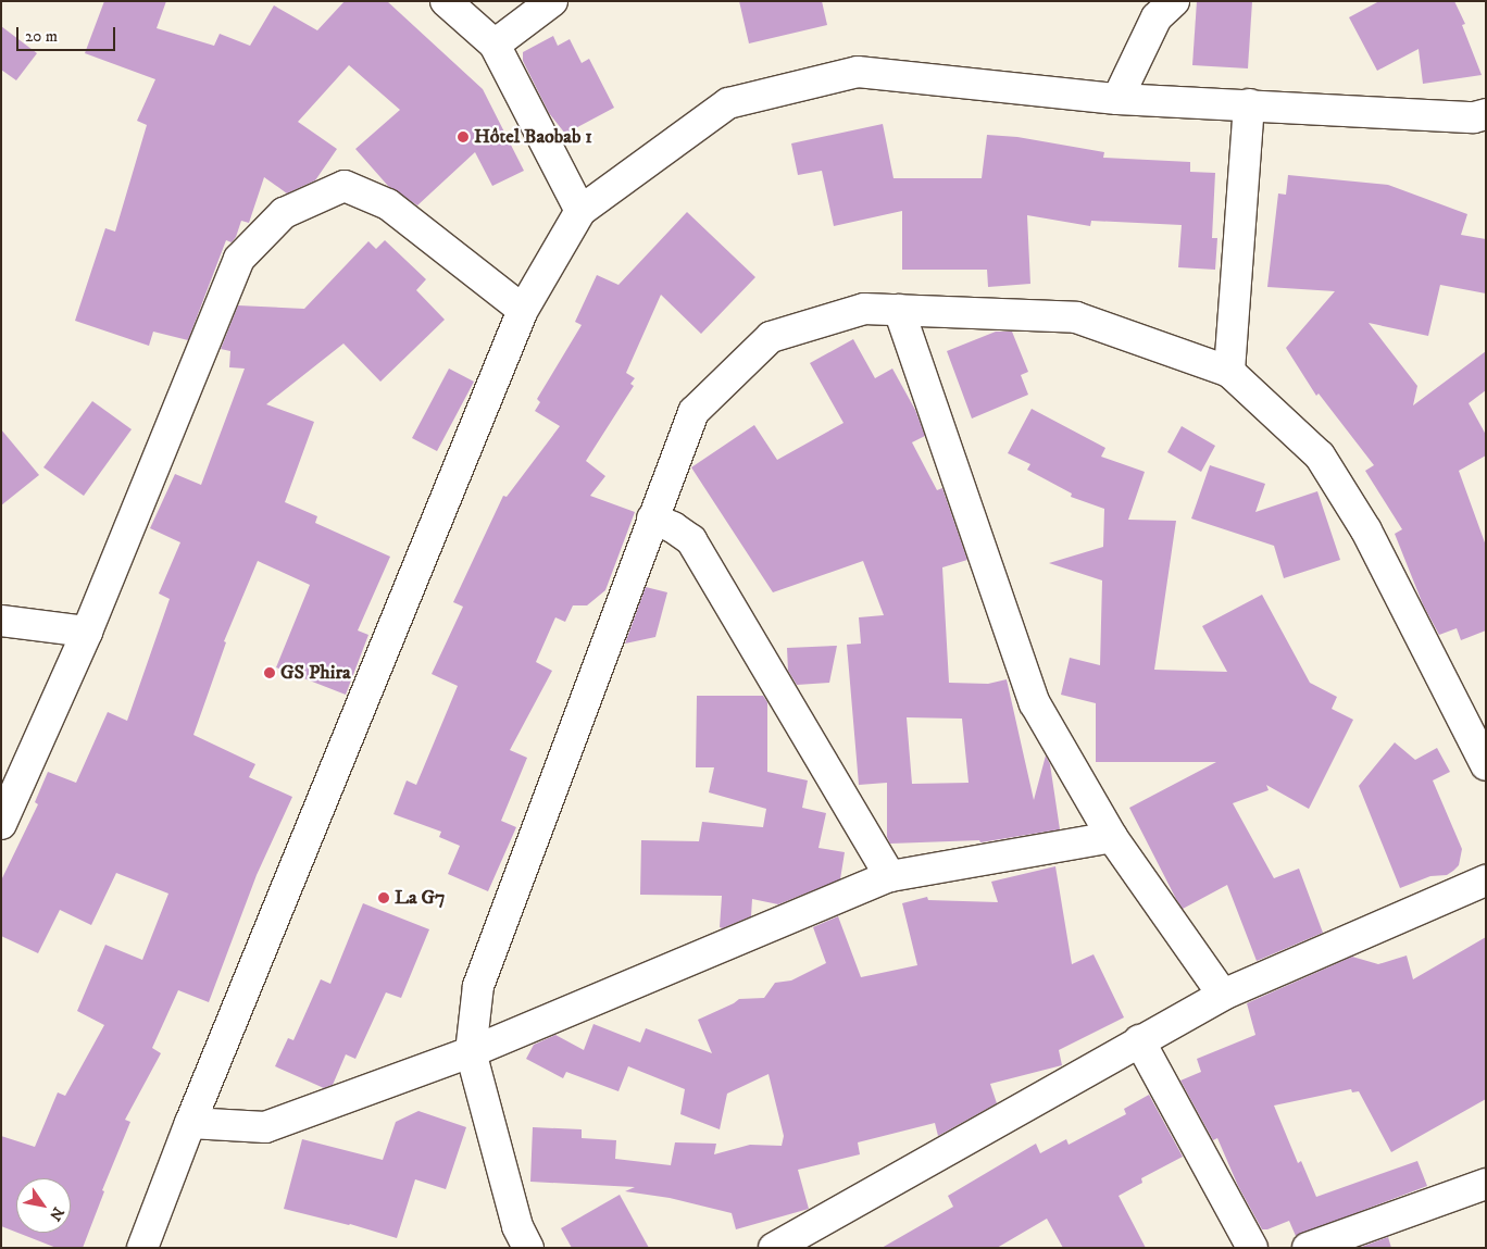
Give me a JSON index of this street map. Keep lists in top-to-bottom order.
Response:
{
  "places": ["Hôtel Baobab 1", "GS Phira", "La G7"],
  "scale_bar": "20 m",
  "north": "bottom right"
}
